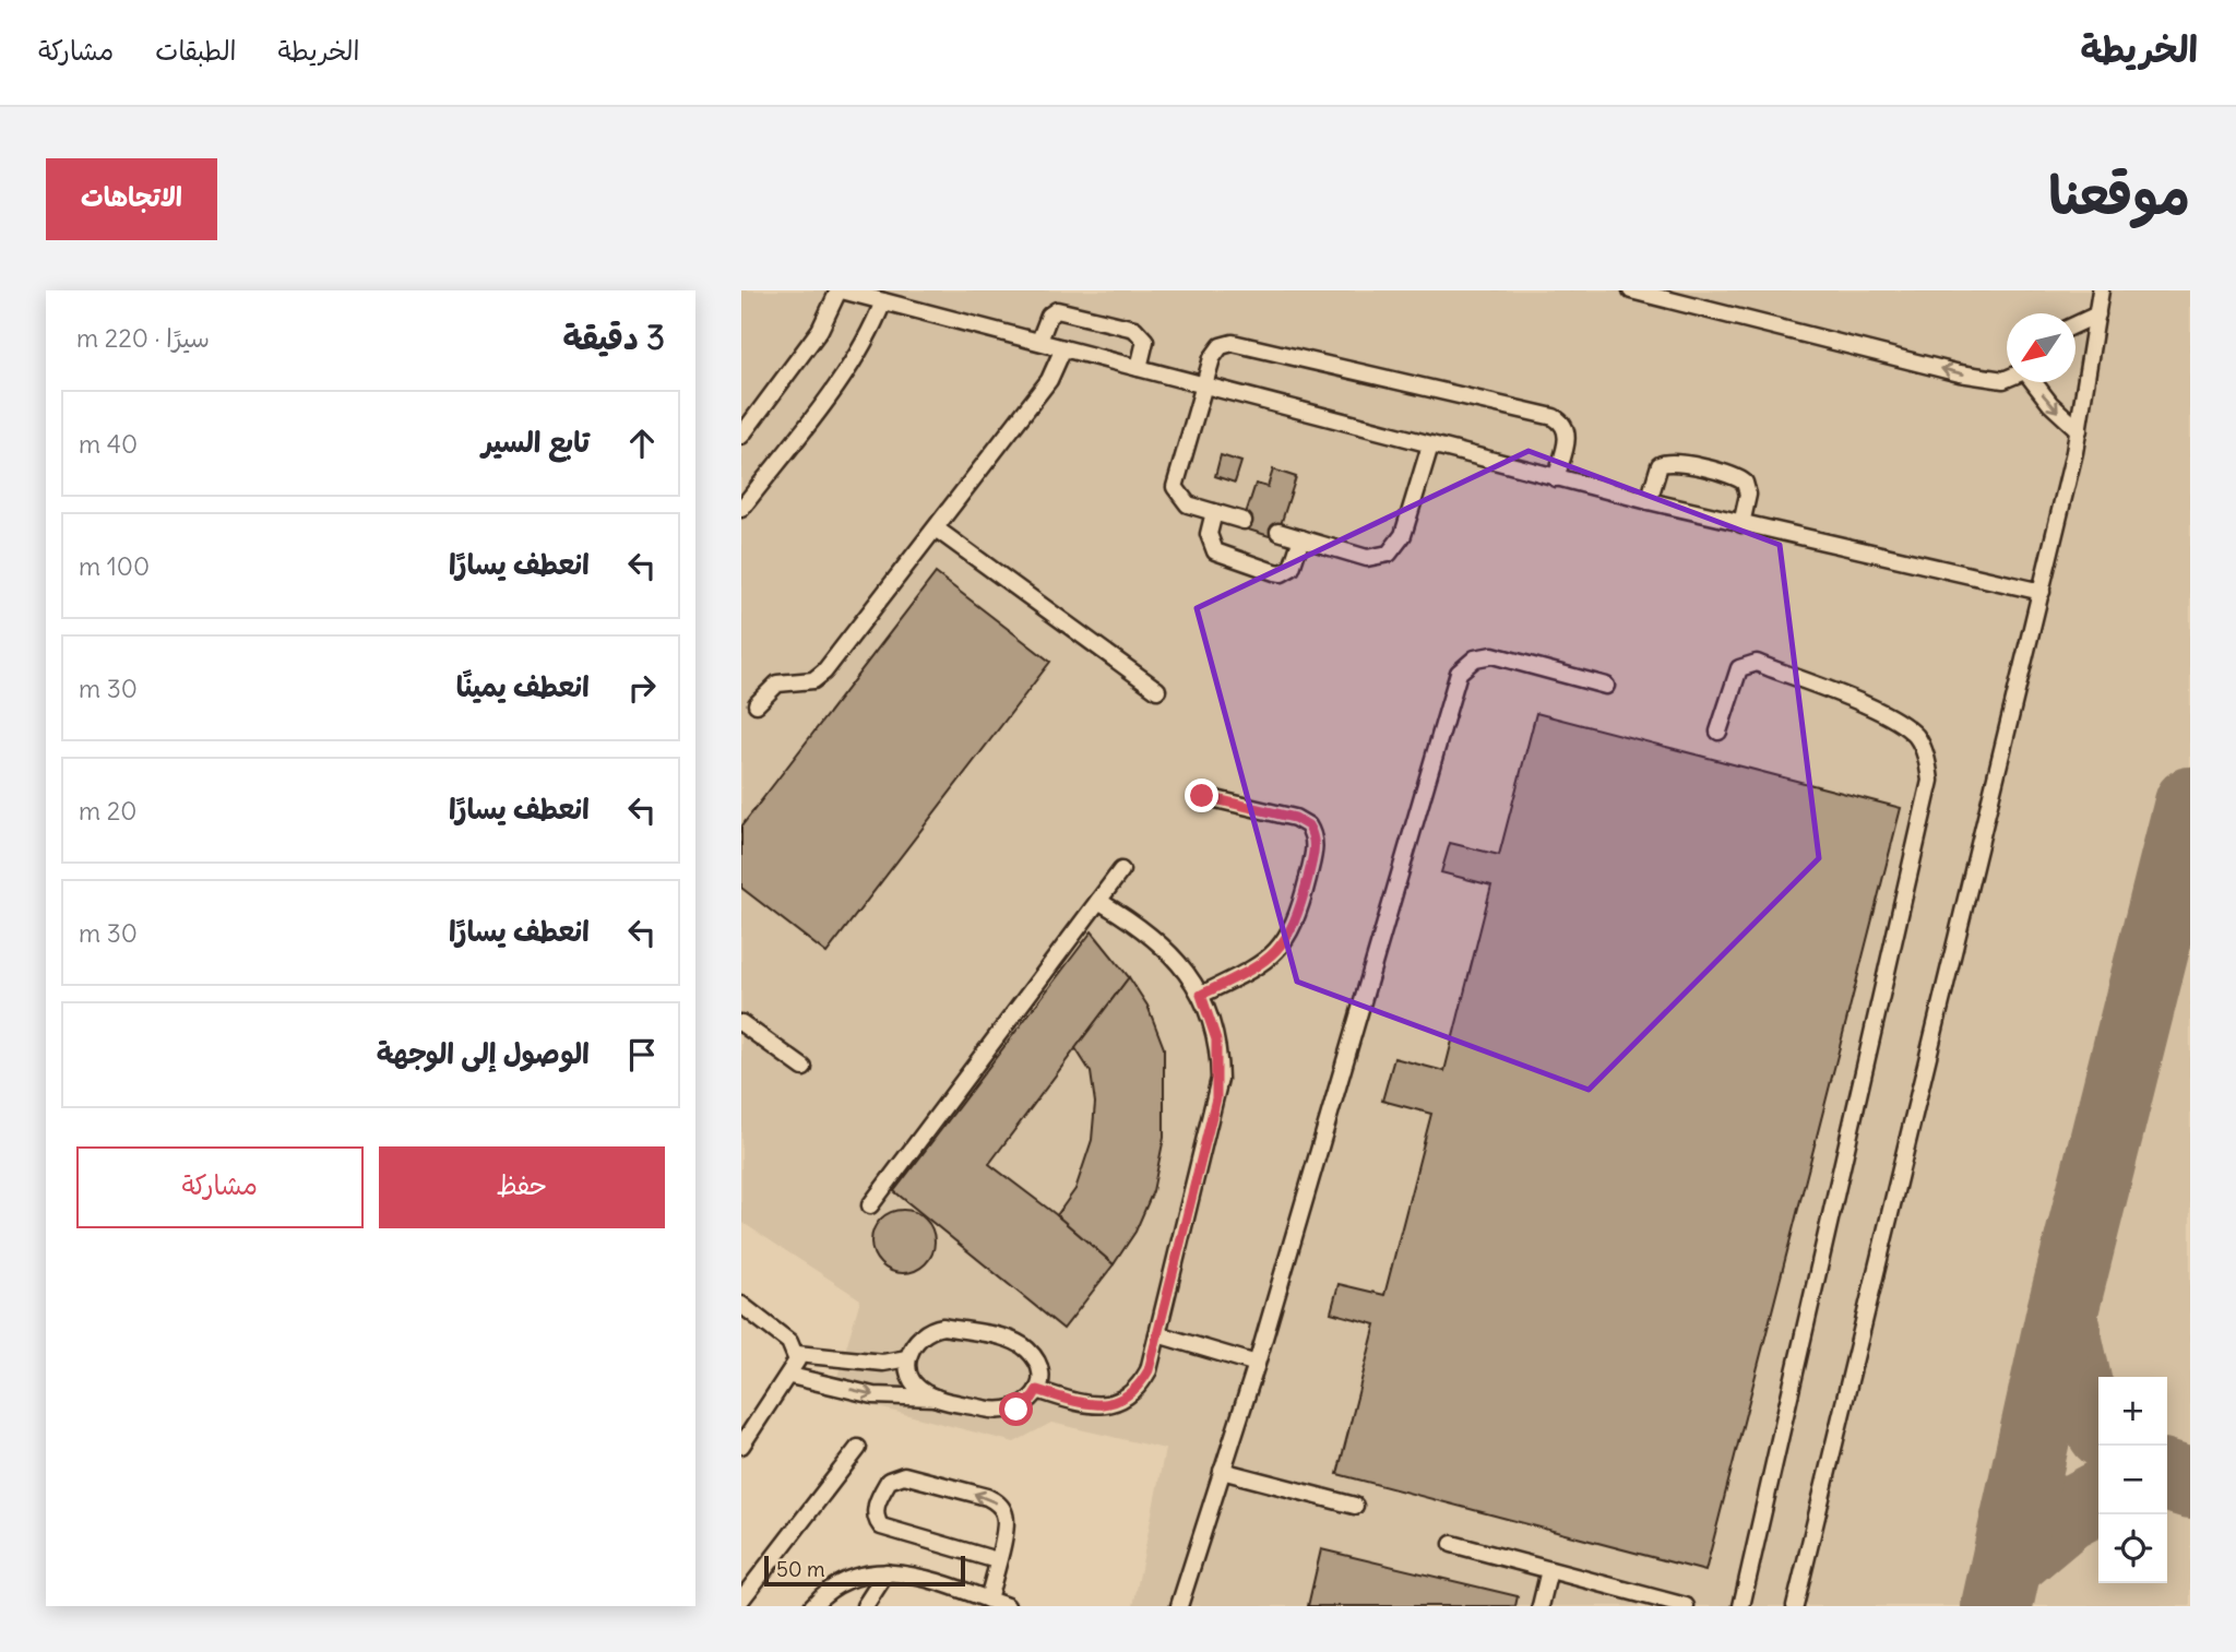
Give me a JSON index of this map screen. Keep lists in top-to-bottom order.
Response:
{
  "scale_bar": "50 m",
  "north": "bottom left",
  "page": {
    "header": "الخريطة",
    "nav": ["الخريطة", "الطبقات", "مشاركة"],
    "title": "موقعنا",
    "buttons": [
      "الاتجاهات",
      ["حفظ", "مشاركة"]
    ],
    "heading": ["3 دقيقة", "سيرًا · 220 m"],
    "list": [
      ["تابع السير", "40 m"],
      ["انعطف يسارًا", "100 m"],
      ["انعطف يمينًا", "30 m"],
      ["انعطف يسارًا", "20 m"],
      ["انعطف يسارًا", "30 m"],
      "الوصول إلى الوجهة"
    ],
    "map_buttons": ["+", "−"],
    "scale": "50 m"
  }
}
